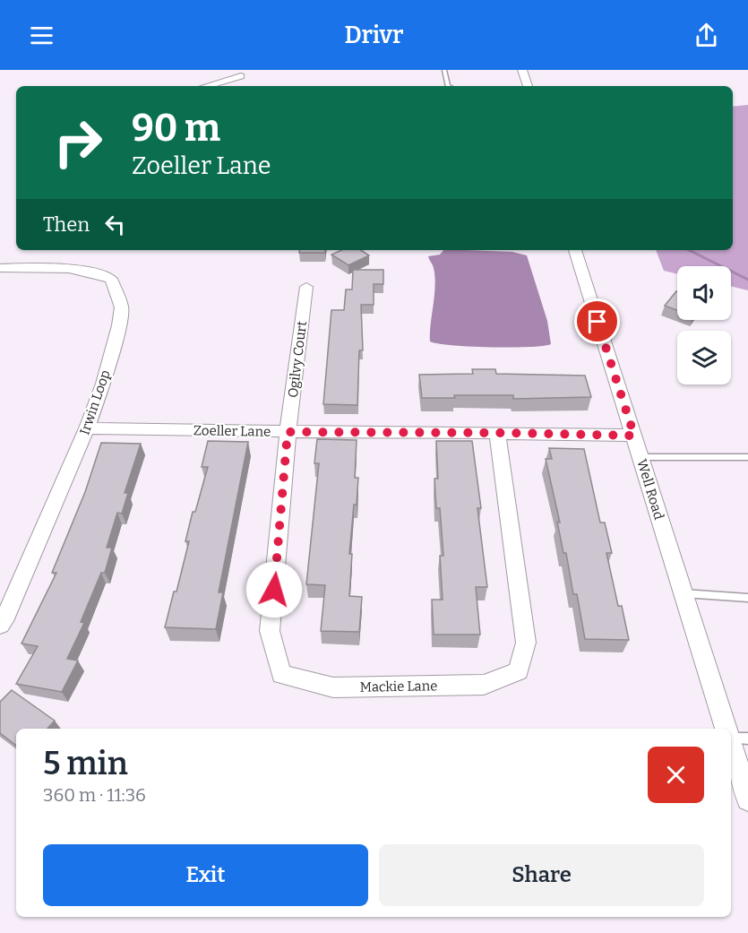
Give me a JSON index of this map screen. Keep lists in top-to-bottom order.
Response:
{
  "streets": {
    "street": [
      "Ogilvy Court",
      "Irwin Loop",
      "Zoeller Lane",
      "Well Road",
      "Mackie Lane"
    ]
  },
  "crossings": [
    ["Ogilvy Court", "Zoeller Lane"],
    ["Ogilvy Court", "Mackie Lane"],
    ["Irwin Loop", "Zoeller Lane"],
    ["Zoeller Lane", "Well Road"],
    ["Zoeller Lane", "Mackie Lane"]
  ],
  "page": {
    "header": "Drivr",
    "turn": ["90 m", "Zoeller Lane"],
    "then": "Then",
    "heading": ["5 min", "360 m · 11:36"],
    "buttons": ["Exit", "Share"]
  }
}
